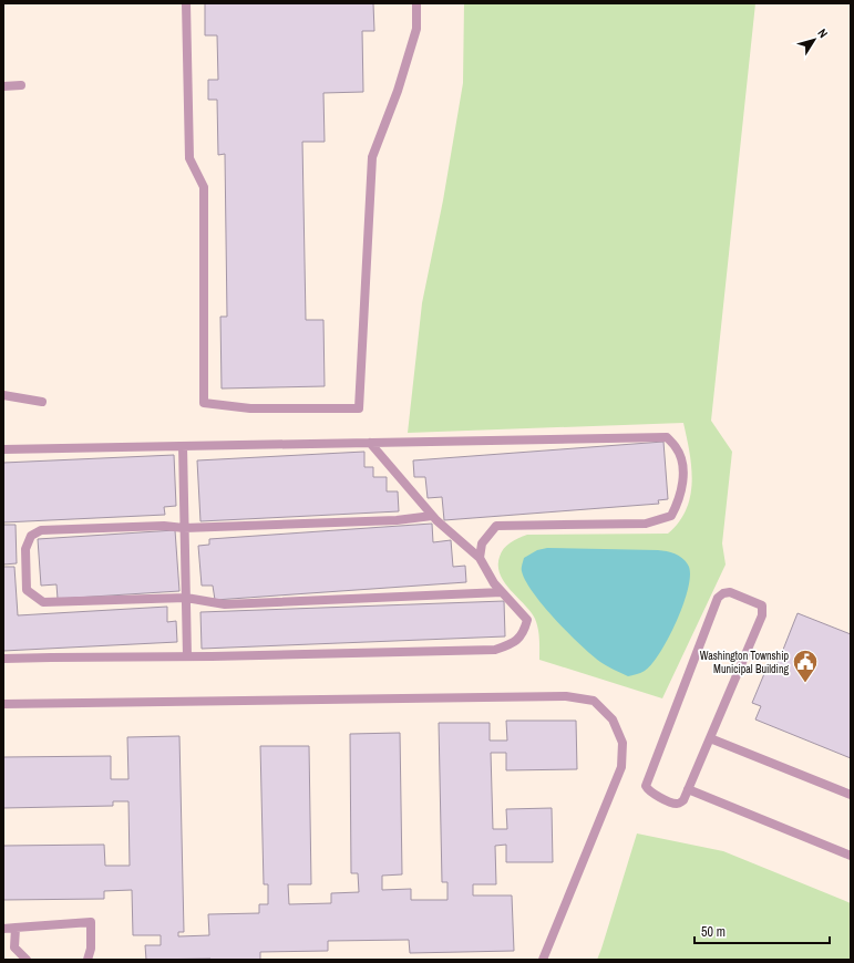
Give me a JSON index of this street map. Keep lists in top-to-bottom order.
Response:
{
  "places": {
    "public building": ["Washington Township Municipal Building"]
  },
  "scale_bar": "50 m",
  "north": "top right"
}
